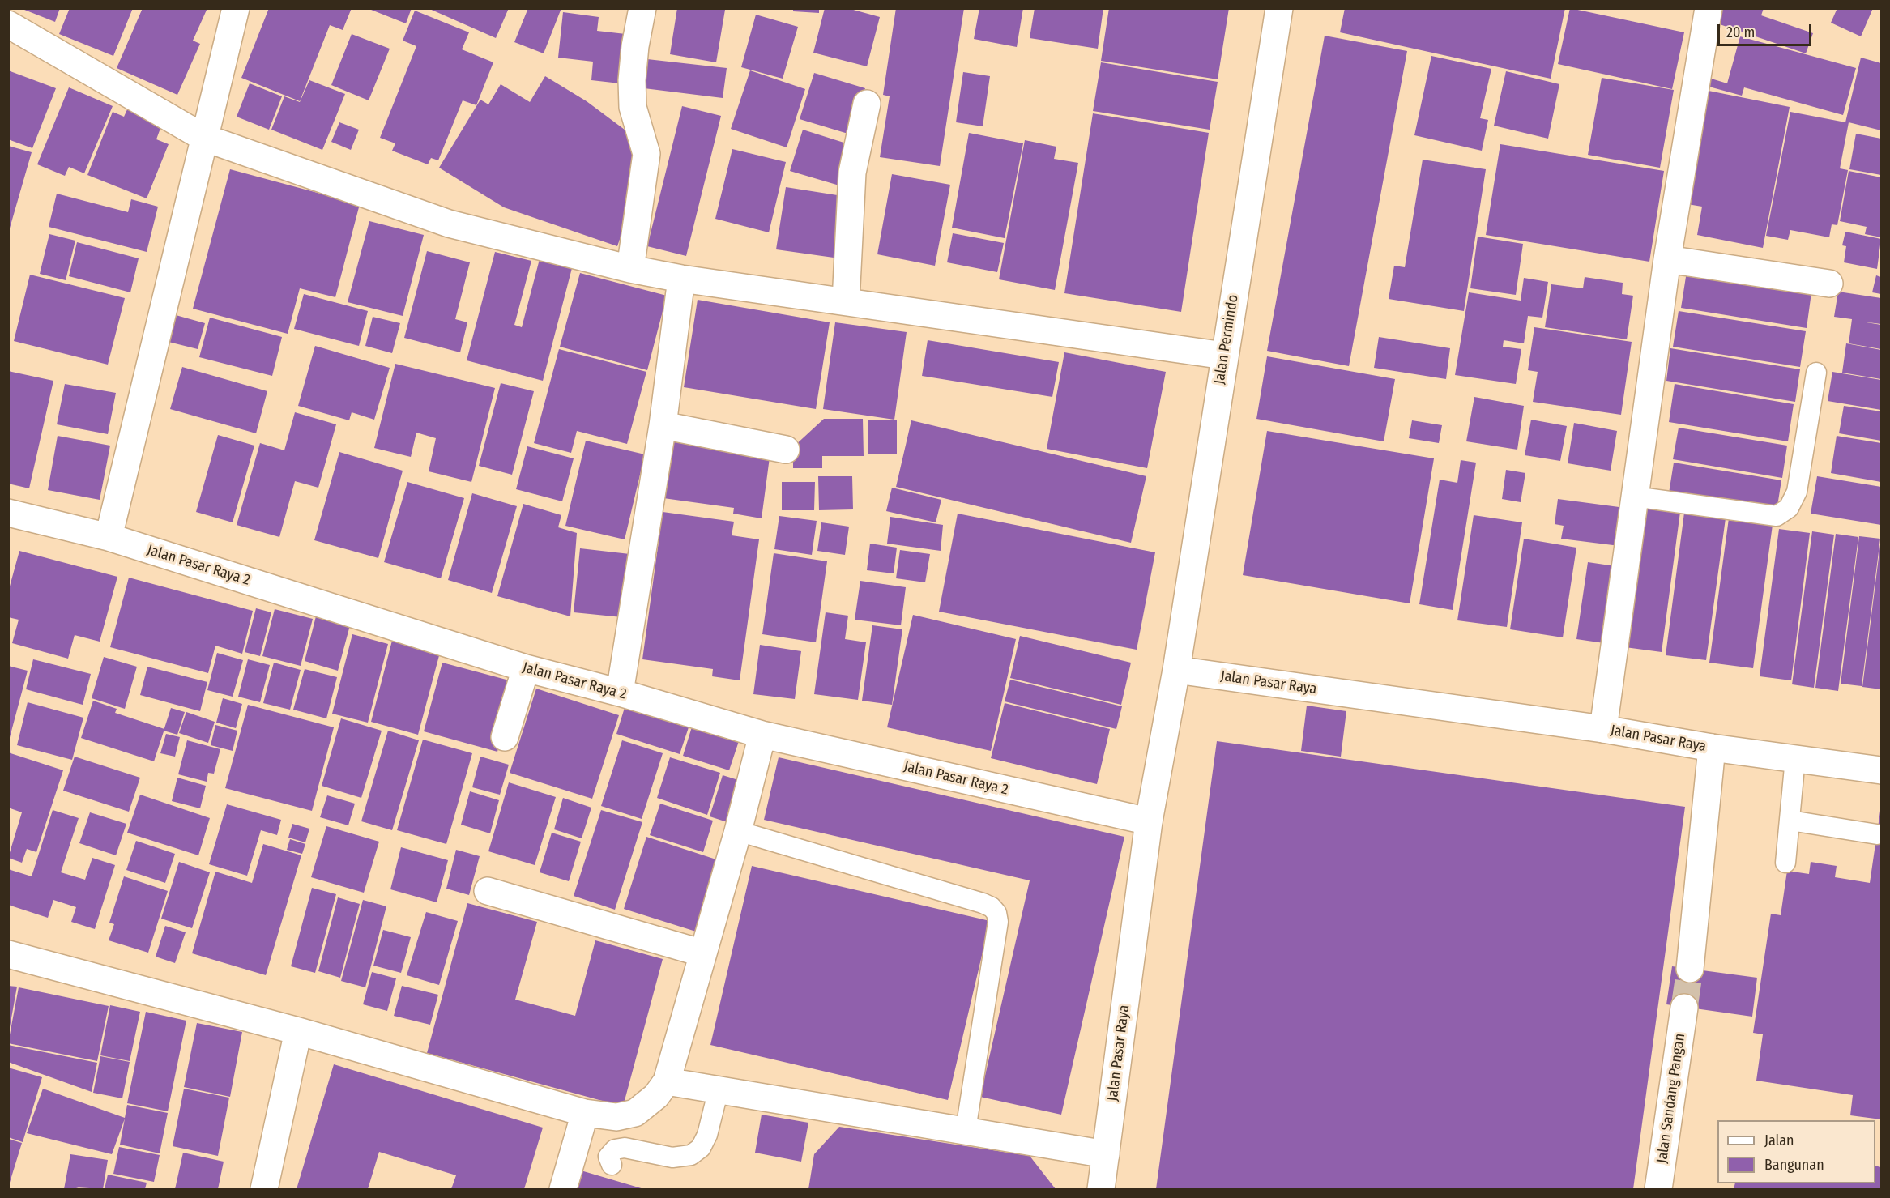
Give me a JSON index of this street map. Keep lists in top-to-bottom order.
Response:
{
  "streets": {
    "street": [
      "Jalan Permindo",
      "Jalan Pasar Raya 2",
      "Jalan Pasar Raya",
      "Jalan Sandang Pangan"
    ]
  },
  "crossings": [
    ["Jalan Permindo", "Jalan Pasar Raya"],
    ["Jalan Pasar Raya 2", "Jalan Pasar Raya"]
  ],
  "legend": ["Jalan", "Bangunan"],
  "scale_bar": "20 m"
}
